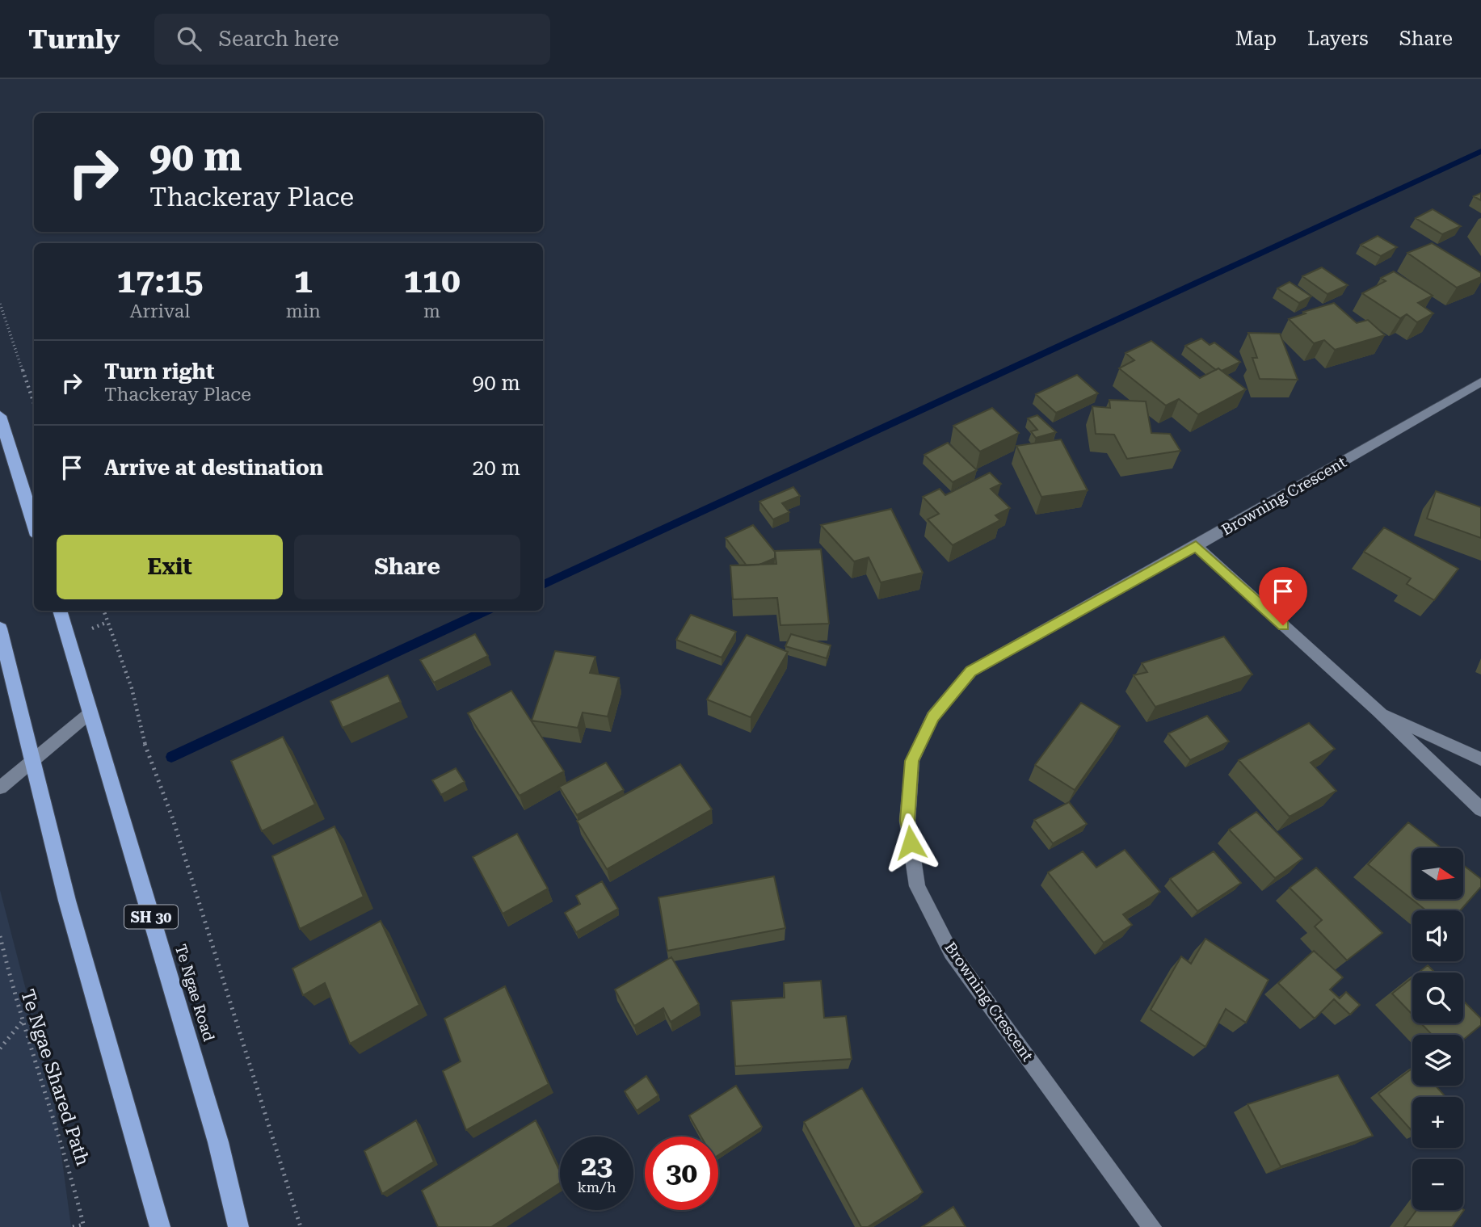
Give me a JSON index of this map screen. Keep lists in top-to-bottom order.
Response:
{
  "streets": {
    "highway": ["SH 30", "Te Ngae Road"],
    "street": ["Browning Crescent"],
    "path": ["Te Ngae Shared Path"]
  },
  "north": "right",
  "page": {
    "header": "Turnly",
    "search": "Search here",
    "nav": ["Map", "Layers", "Share"],
    "turn": ["90 m", "Thackeray Place"],
    "eta": [
      "17:15",
      "Arrival",
      "1",
      "min",
      "110",
      "m"
    ],
    "list": [
      {
        "name": "Turn right",
        "note": "Thackeray Place",
        "value": "90 m"
      },
      {
        "name": "Arrive at destination",
        "value": "20 m"
      }
    ],
    "buttons": ["Exit", "Share"],
    "map_buttons": ["+", "−"],
    "speed": "23 km/h",
    "limit": "30"
  }
}
